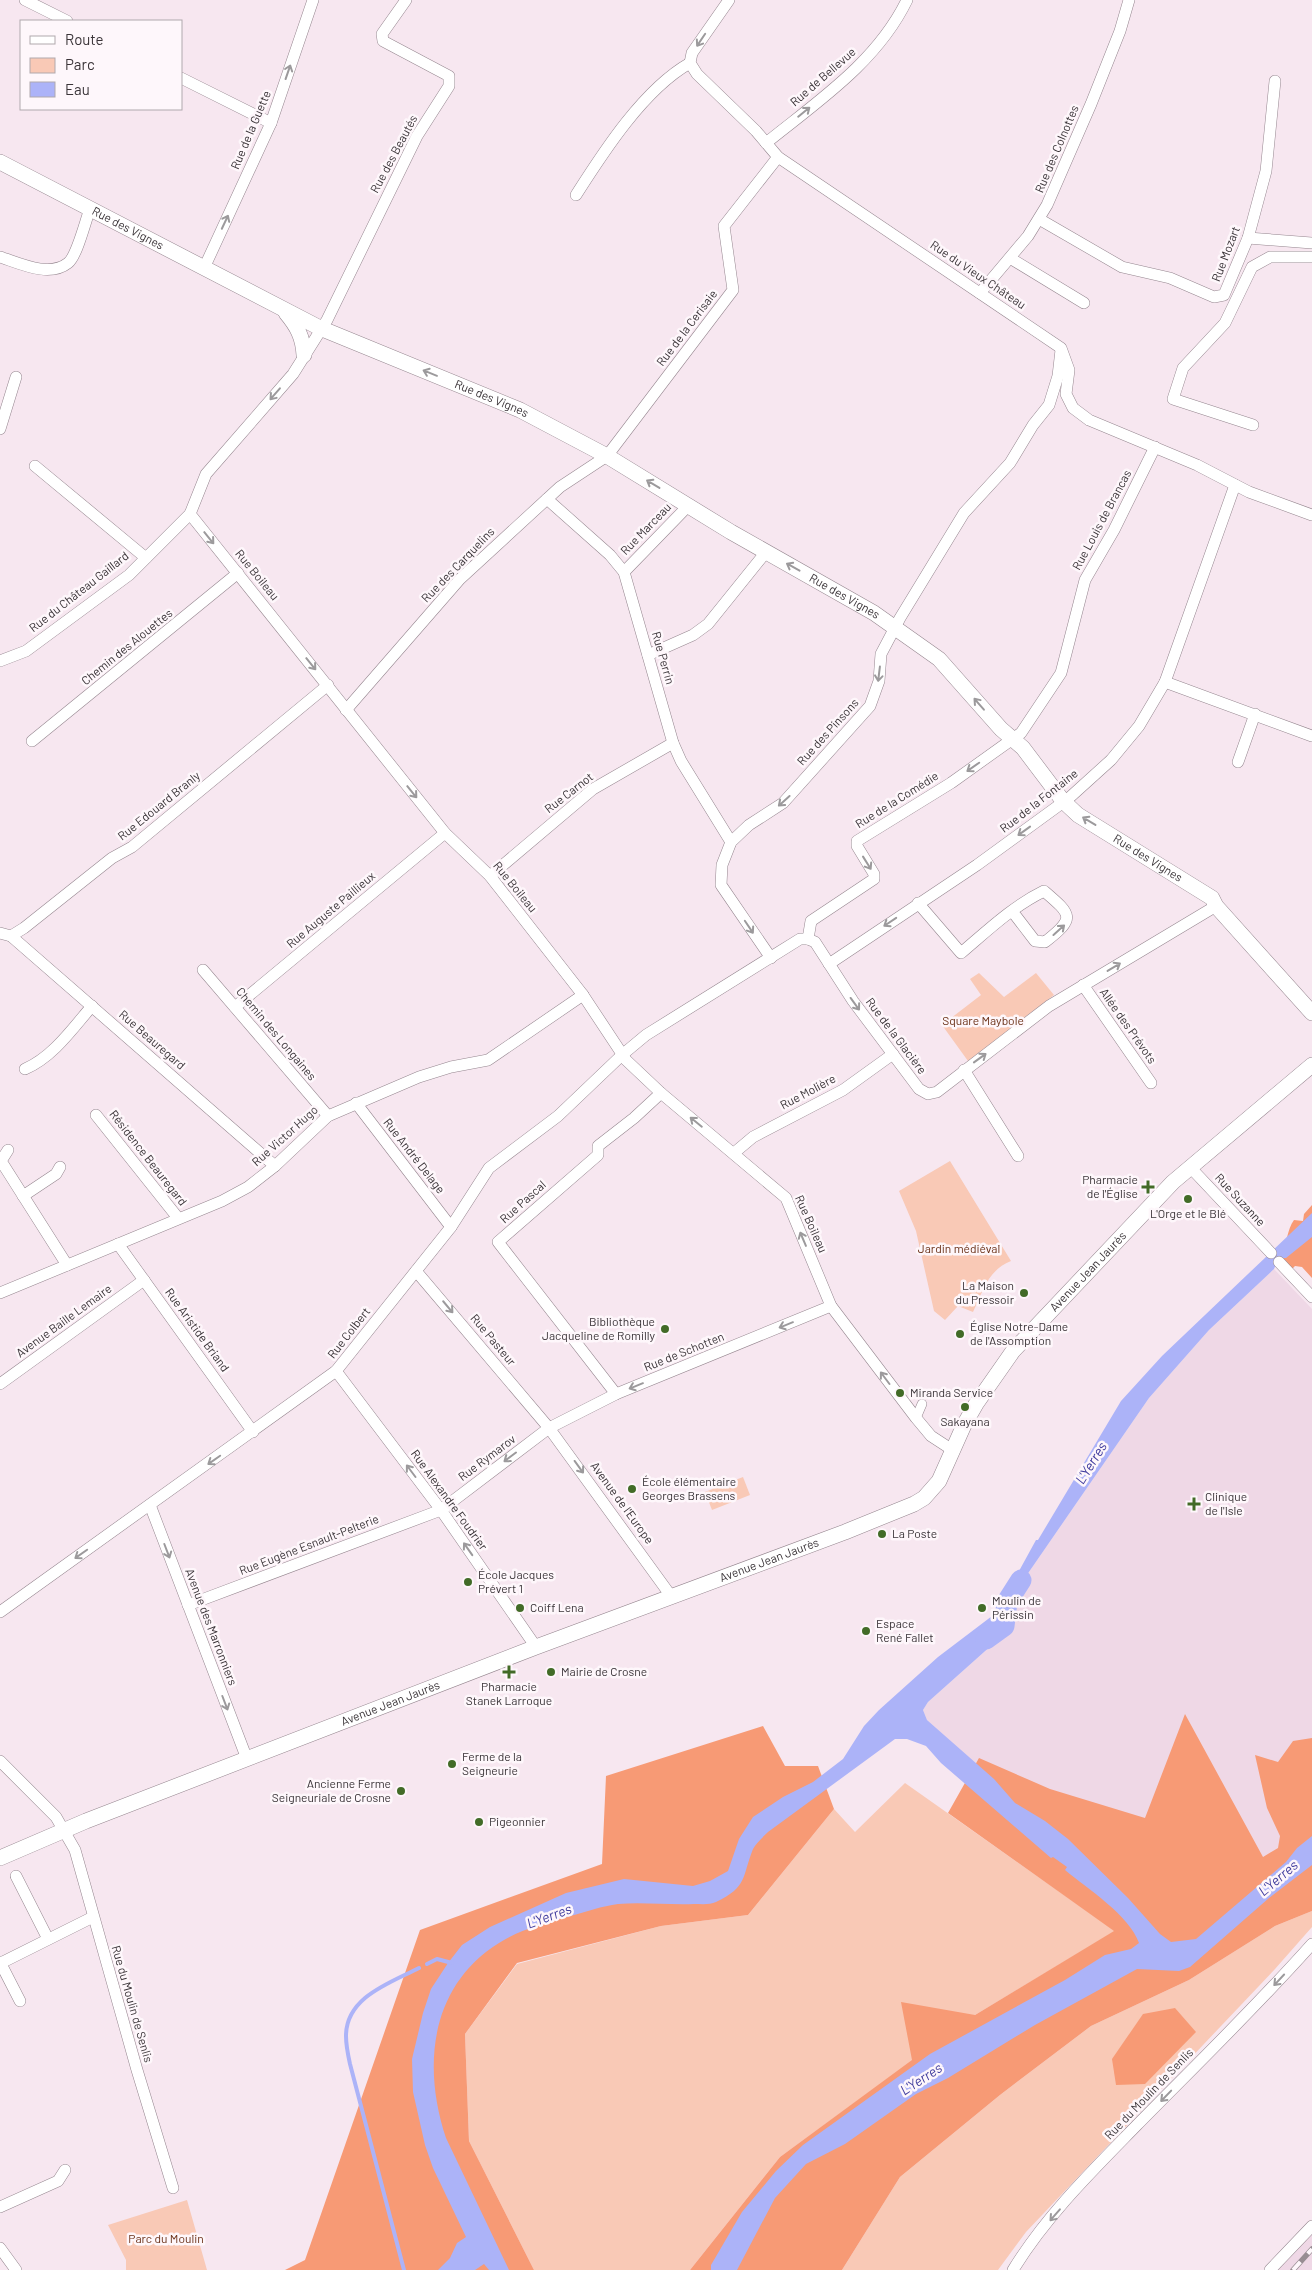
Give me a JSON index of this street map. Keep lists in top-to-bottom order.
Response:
{
  "streets": {
    "street": [
      "Rue de Bellevue",
      "Rue de la Guette",
      "Rue des Colnottes",
      "Rue des Beautés",
      "Rue des Vignes",
      "Rue Mozart",
      "Rue du Vieux Château",
      "Rue de la Cerisaie",
      "Rue Louis de Brancas",
      "Rue Marceau",
      "Rue des Carquelins",
      "Rue Boileau",
      "Rue du Château Gaillard",
      "Chemin des Alouettes",
      "Rue Perrin",
      "Rue des Pinsons",
      "Rue Carnot",
      "Rue de la Comédie",
      "Rue de la Fontaine",
      "Rue Edouard Branly",
      "Rue Auguste Paillieux",
      "Allée des Prévots",
      "Chemin des Longaines",
      "Rue de la Glacière",
      "Rue Beauregard",
      "Rue Molière",
      "Rue Victor Hugo",
      "Rue André Delage",
      "Résidence Beauregard",
      "Rue Suzanne",
      "Rue Pascal",
      "Avenue Jean Jaurès",
      "Avenue Baille Lemaire",
      "Rue Aristide Briand",
      "Rue Colbert",
      "Rue Pasteur",
      "Rue de Schotten",
      "Rue Rymarov",
      "Rue Alexandre Foudrier",
      "Avenue de l'Europe",
      "Rue Eugène Esnault-Pelterie",
      "Avenue des Marronniers",
      "Rue du Moulin de Senlis"
    ]
  },
  "crossings": [
    ["Rue de Bellevue", "Rue du Vieux Château"],
    ["Rue de la Guette", "Rue des Vignes"],
    ["Rue des Colnottes", "Rue Mozart"],
    ["Rue des Colnottes", "Rue du Vieux Château"],
    ["Rue des Beautés", "Rue des Vignes"],
    ["Rue des Vignes", "Rue de la Cerisaie"],
    ["Rue des Vignes", "Rue Louis de Brancas"],
    ["Rue des Vignes", "Rue Marceau"],
    ["Rue des Vignes", "Rue des Carquelins"],
    ["Rue des Vignes", "Rue des Pinsons"],
    ["Rue des Vignes", "Rue de la Comédie"],
    ["Rue des Vignes", "Rue de la Fontaine"],
    ["Rue des Vignes", "Rue de la Glacière"],
    ["Rue du Vieux Château", "Rue de la Cerisaie"],
    ["Rue du Vieux Château", "Rue des Pinsons"],
    ["Rue de la Cerisaie", "Rue des Carquelins"],
    ["Rue Louis de Brancas", "Rue de la Comédie"],
    ["Rue Marceau", "Rue Perrin"],
    ["Rue des Carquelins", "Rue Boileau"],
    ["Rue des Carquelins", "Rue Perrin"],
    ["Rue Boileau", "Rue du Château Gaillard"],
    ["Rue Boileau", "Chemin des Alouettes"],
    ["Rue Boileau", "Rue Carnot"],
    ["Rue Boileau", "Rue Edouard Branly"],
    ["Rue Boileau", "Rue Auguste Paillieux"],
    ["Rue Boileau", "Rue Molière"],
    ["Rue Boileau", "Rue Victor Hugo"],
    ["Rue Boileau", "Rue Pascal"],
    ["Rue Boileau", "Avenue Jean Jaurès"],
    ["Rue Boileau", "Rue Colbert"],
    ["Rue Boileau", "Rue de Schotten"],
    ["Rue Perrin", "Rue des Pinsons"],
    ["Rue Perrin", "Rue Carnot"],
    ["Rue de la Comédie", "Rue de la Glacière"],
    ["Rue de la Fontaine", "Rue de la Glacière"],
    ["Rue Edouard Branly", "Rue Beauregard"],
    ["Rue Auguste Paillieux", "Chemin des Longaines"],
    ["Allée des Prévots", "Rue de la Glacière"],
    ["Chemin des Longaines", "Rue Victor Hugo"],
    ["Rue de la Glacière", "Rue Molière"],
    ["Rue Beauregard", "Rue Victor Hugo"],
    ["Rue Victor Hugo", "Rue André Delage"],
    ["Rue Victor Hugo", "Résidence Beauregard"],
    ["Rue Victor Hugo", "Rue Aristide Briand"],
    ["Rue André Delage", "Rue Colbert"],
    ["Rue Suzanne", "Avenue Jean Jaurès"],
    ["Rue Pascal", "Rue de Schotten"],
    ["Avenue Jean Jaurès", "Rue Alexandre Foudrier"],
    ["Avenue Jean Jaurès", "Avenue de l'Europe"],
    ["Avenue Jean Jaurès", "Avenue des Marronniers"],
    ["Avenue Jean Jaurès", "Rue du Moulin de Senlis"],
    ["Avenue Baille Lemaire", "Rue Aristide Briand"],
    ["Rue Aristide Briand", "Rue Colbert"],
    ["Rue Colbert", "Rue Pasteur"],
    ["Rue Colbert", "Rue Alexandre Foudrier"],
    ["Rue Colbert", "Avenue des Marronniers"],
    ["Rue Pasteur", "Rue de Schotten"],
    ["Rue Pasteur", "Rue Rymarov"],
    ["Rue Pasteur", "Avenue de l'Europe"],
    ["Rue de Schotten", "Rue Rymarov"],
    ["Rue de Schotten", "Avenue de l'Europe"],
    ["Rue Rymarov", "Rue Alexandre Foudrier"],
    ["Rue Rymarov", "Avenue de l'Europe"],
    ["Rue Rymarov", "Rue Eugène Esnault-Pelterie"],
    ["Rue Alexandre Foudrier", "Rue Eugène Esnault-Pelterie"],
    ["Rue Eugène Esnault-Pelterie", "Avenue des Marronniers"]
  ],
  "one_way": [
    "Rue de Bellevue",
    "Rue de la Guette",
    "Rue des Vignes",
    "Rue des Pinsons",
    "Rue de la Comédie",
    "Rue de la Fontaine",
    "Rue Colbert",
    "Rue Pasteur",
    "Rue de Schotten",
    "Rue Rymarov",
    "Rue Alexandre Foudrier",
    "Avenue de l'Europe",
    "Avenue des Marronniers",
    "Rue du Moulin de Senlis"
  ],
  "water": ["L'Yerres"],
  "parks": ["Square Maybole", "Jardin médiéval", "Parc du Moulin"],
  "places": {
    "health": ["Pharmacie de l'Église", "Clinique de l'Isle", "Pharmacie Stanek Larroque"],
    "other": [
      "L'Orge et le Blé",
      "La Maison du Pressoir",
      "Bibliothèque Jacqueline de Romilly",
      "Église Notre-Dame de l'Assomption",
      "Miranda Service",
      "Sakayana",
      "École élémentaire Georges Brassens",
      "La Poste",
      "École Jacques Prévert 1",
      "Coiff Lena",
      "Moulin de Périssin",
      "Espace René Fallet",
      "Mairie de Crosne",
      "Ferme de la Seigneurie",
      "Ancienne Ferme Seigneuriale de Crosne",
      "Pigeonnier"
    ]
  },
  "legend": ["Route", "Parc", "Eau"]
}
